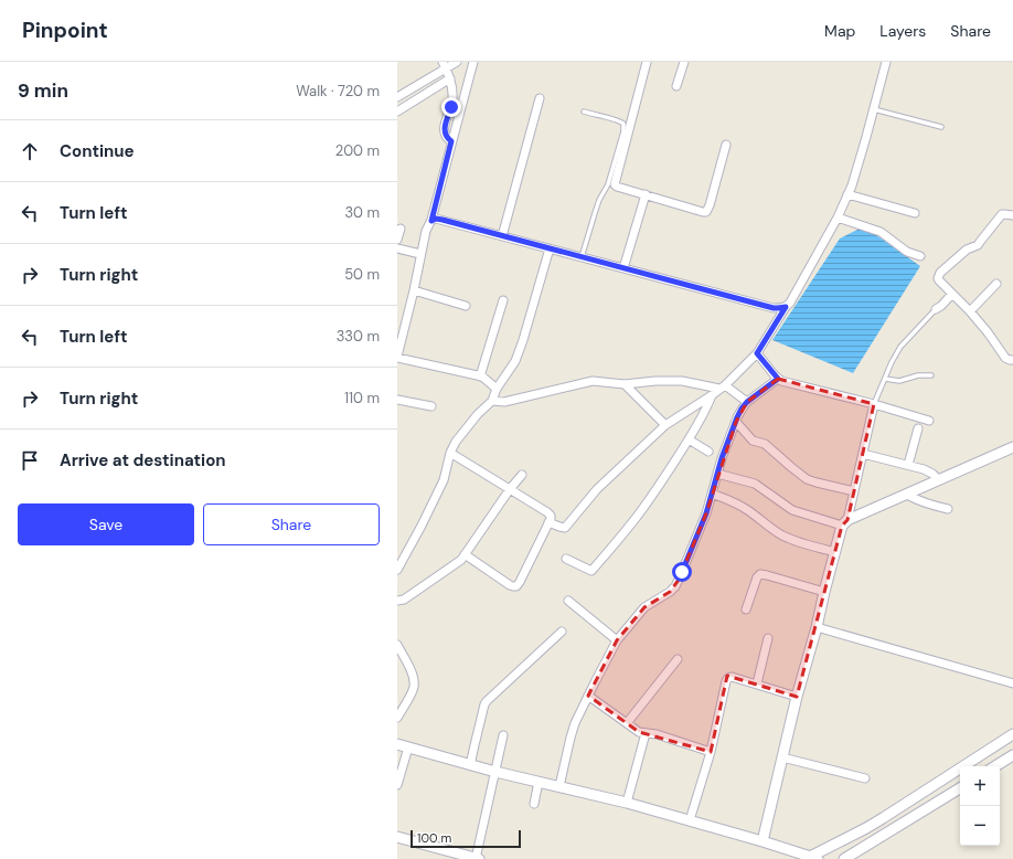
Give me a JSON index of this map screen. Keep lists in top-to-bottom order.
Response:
{
  "scale_bar": "100 m",
  "page": {
    "header": "Pinpoint",
    "nav": ["Map", "Layers", "Share"],
    "heading": ["9 min", "Walk · 720 m"],
    "list": [
      ["Continue", "200 m"],
      ["Turn left", "30 m"],
      ["Turn right", "50 m"],
      ["Turn left", "330 m"],
      ["Turn right", "110 m"],
      "Arrive at destination"
    ],
    "buttons": ["Save", "Share"],
    "map_buttons": ["+", "−"],
    "scale": "100 m"
  }
}
